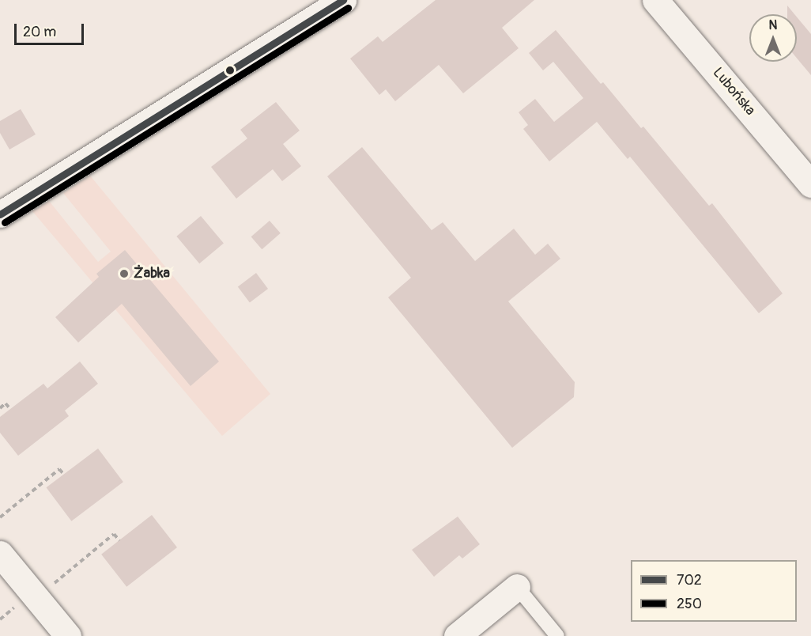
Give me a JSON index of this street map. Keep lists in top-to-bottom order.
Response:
{
  "streets": {
    "street": ["Lubońska"]
  },
  "places": ["Żabka"],
  "lines": ["transit line 702", "transit line 250"],
  "legend": ["702", "250"],
  "scale_bar": "20 m",
  "north": "top"
}
